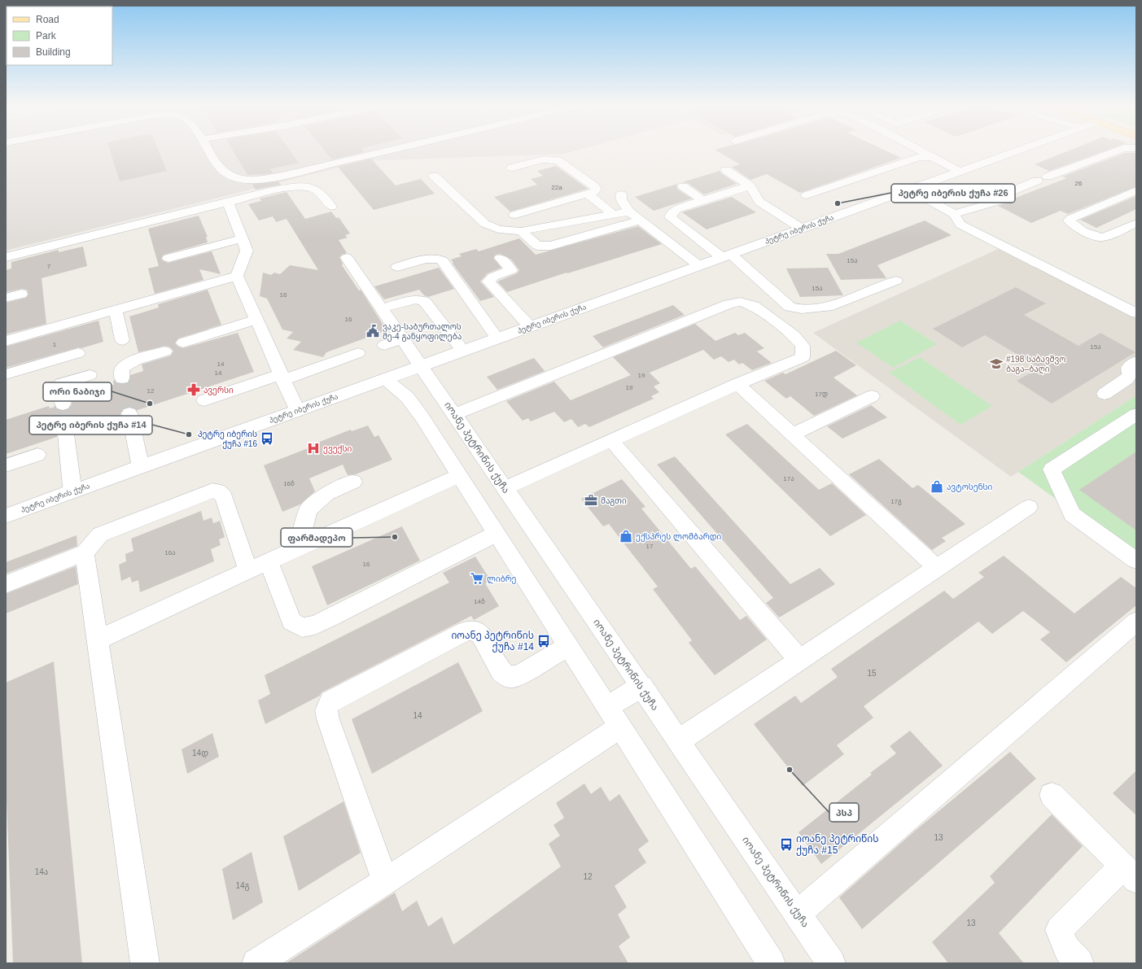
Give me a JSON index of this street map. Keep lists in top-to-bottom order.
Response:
{
  "streets": {
    "street": ["პეტრე იბერის ქუჩა", "იოანე პეტრიწის ქუჩა"]
  },
  "crossings": [
    ["პეტრე იბერის ქუჩა", "იოანე პეტრიწის ქუჩა"]
  ],
  "places": {
    "other": [
      "პეტრე იბერის ქუჩა #26",
      "ორი ნაბიჯი",
      "პეტრე იბერის ქუჩა #14",
      "ფარმადეპო",
      "პსპ"
    ],
    "public building": ["ვაკე-საბურთალოს მე-4 განყოფილება"],
    "school or university": ["#198 საბავშვო ბაგა–ბაღი"],
    "pharmacy": ["ავერსი"],
    "bus stop": ["პეტრე იბერის ქუჩა #16", "იოანე პეტრიწის ქუჩა #14", "იოანე პეტრიწის ქუჩა #15"],
    "hospital": ["ევექსი"],
    "shop": ["ავტოსენსი", "ექსპრეს ლომბარდი"],
    "office": ["მაგთი"],
    "supermarket": ["ლიბრე"]
  },
  "house_numbers": [
    "26",
    "22a",
    "15ა",
    "7",
    "15ა",
    "16",
    "16",
    "1",
    "15ა",
    "14",
    "14",
    "19",
    "19",
    "12",
    "17დ",
    "17ა",
    "16ბ",
    "17გ",
    "17",
    "16ა",
    "16",
    "14ბ",
    "15",
    "14",
    "14დ",
    "13",
    "14ა",
    "12",
    "14გ",
    "13"
  ],
  "legend": ["Road", "Park", "Building"]
}
